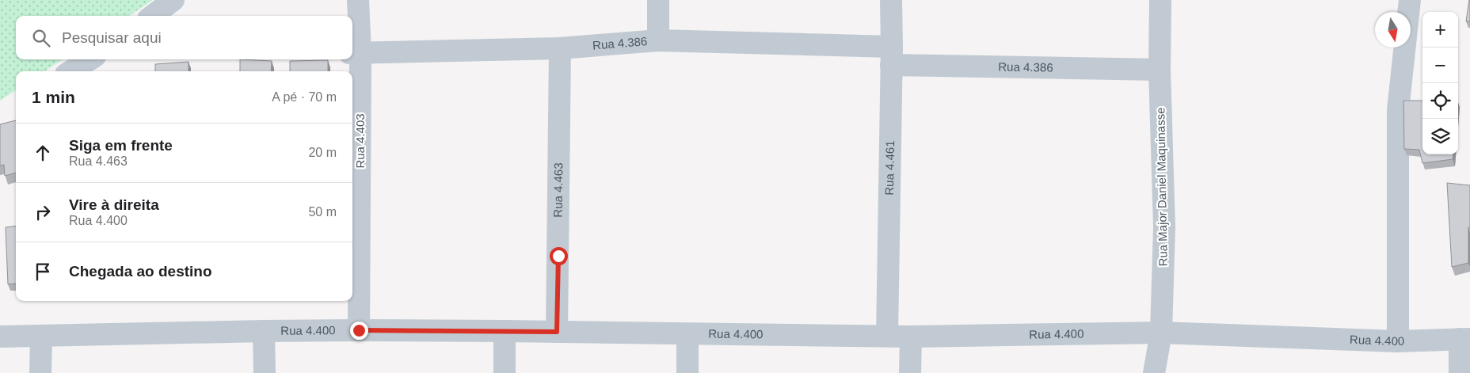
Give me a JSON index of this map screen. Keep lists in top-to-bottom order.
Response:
{
  "streets": {
    "street": [
      "Rua 4.386",
      "Rua 4.403",
      "Rua 4.461",
      "Rua Major Daniel Maquinasse",
      "Rua 4.463",
      "Rua 4.400"
    ]
  },
  "crossings": [
    ["Rua 4.386", "Rua 4.403"],
    ["Rua 4.386", "Rua 4.461"],
    ["Rua 4.386", "Rua Major Daniel Maquinasse"],
    ["Rua 4.386", "Rua 4.463"],
    ["Rua 4.403", "Rua 4.400"],
    ["Rua 4.461", "Rua 4.400"],
    ["Rua Major Daniel Maquinasse", "Rua 4.400"],
    ["Rua 4.463", "Rua 4.400"]
  ],
  "north": "bottom",
  "page": {
    "map_buttons": ["+", "−"],
    "search": "Pesquisar aqui",
    "heading": ["1 min", "A pé · 70 m"],
    "list": [
      ["Siga em frente", "Rua 4.463", "20 m"],
      ["Vire à direita", "Rua 4.400", "50 m"],
      "Chegada ao destino"
    ]
  }
}
